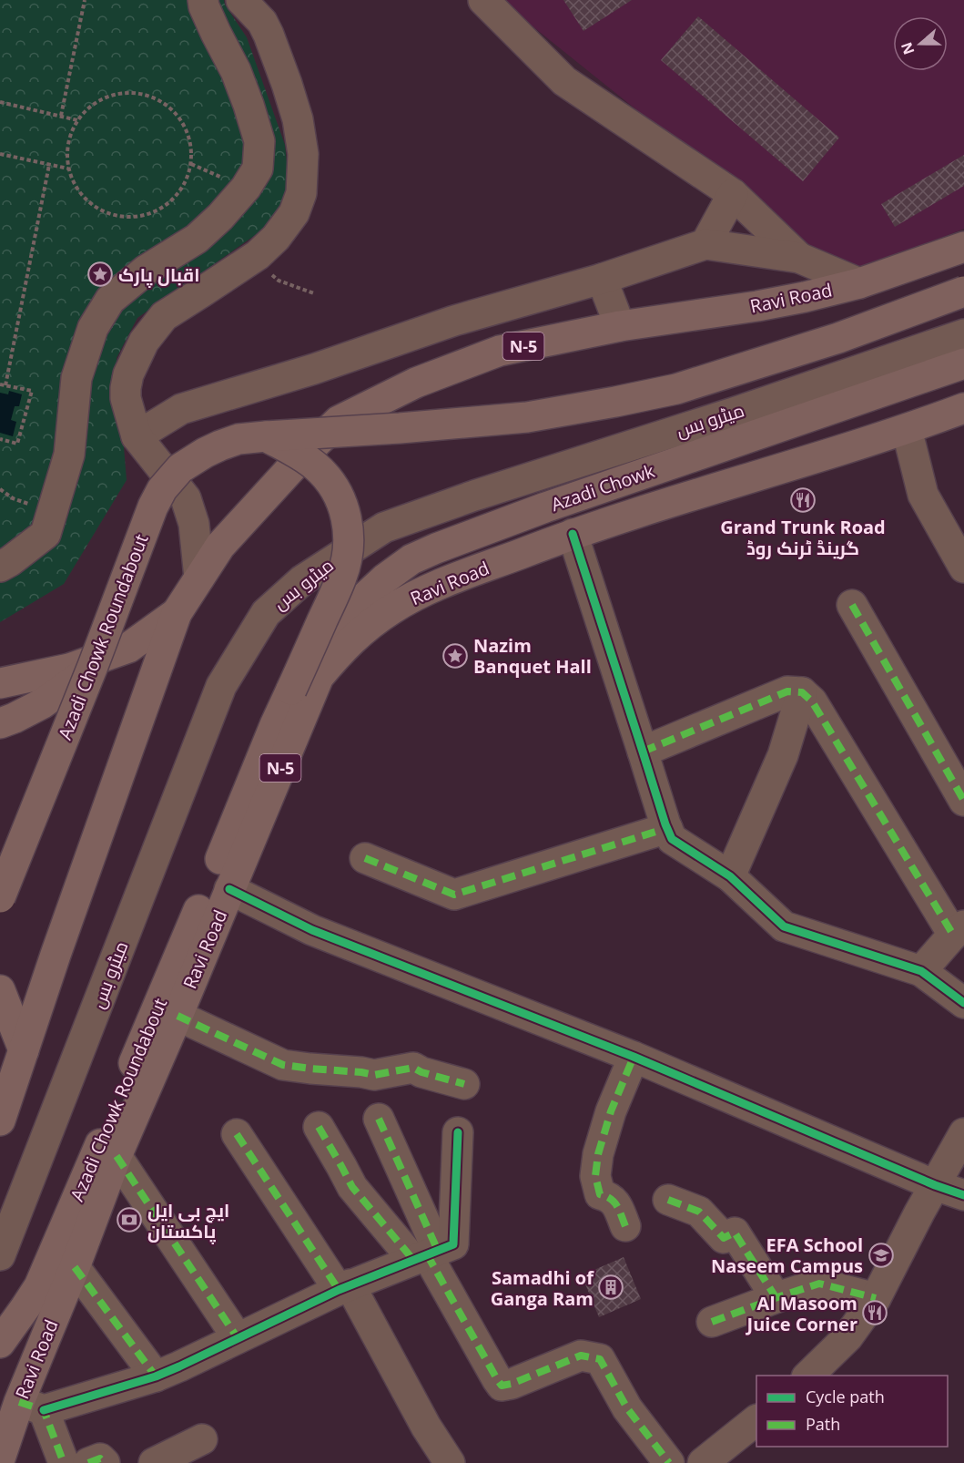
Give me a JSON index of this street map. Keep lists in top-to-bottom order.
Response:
{
  "streets": {
    "main road": [
      "Ravi Road",
      "N-5",
      "Azadi Chowk",
      "Azadi Chowk Roundabout"
    ],
    "street": ["میٹرو بس"]
  },
  "crossings": [
    ["Ravi Road", "N-5"],
    ["Azadi Chowk", "Azadi Chowk Roundabout"]
  ],
  "places": {
    "place": ["اقبال پارک", "Nazim Banquet Hall"],
    "restaurant": ["Grand Trunk Road گرینڈ ٹرنک روڈ", "Al Masoom Juice Corner"],
    "bank": ["ایچ بی ایل پاکستان"],
    "school or university": ["EFA School Naseem Campus"],
    "building": ["Samadhi of Ganga Ram"]
  },
  "legend": ["Cycle path", "Path"],
  "north": "left"
}
